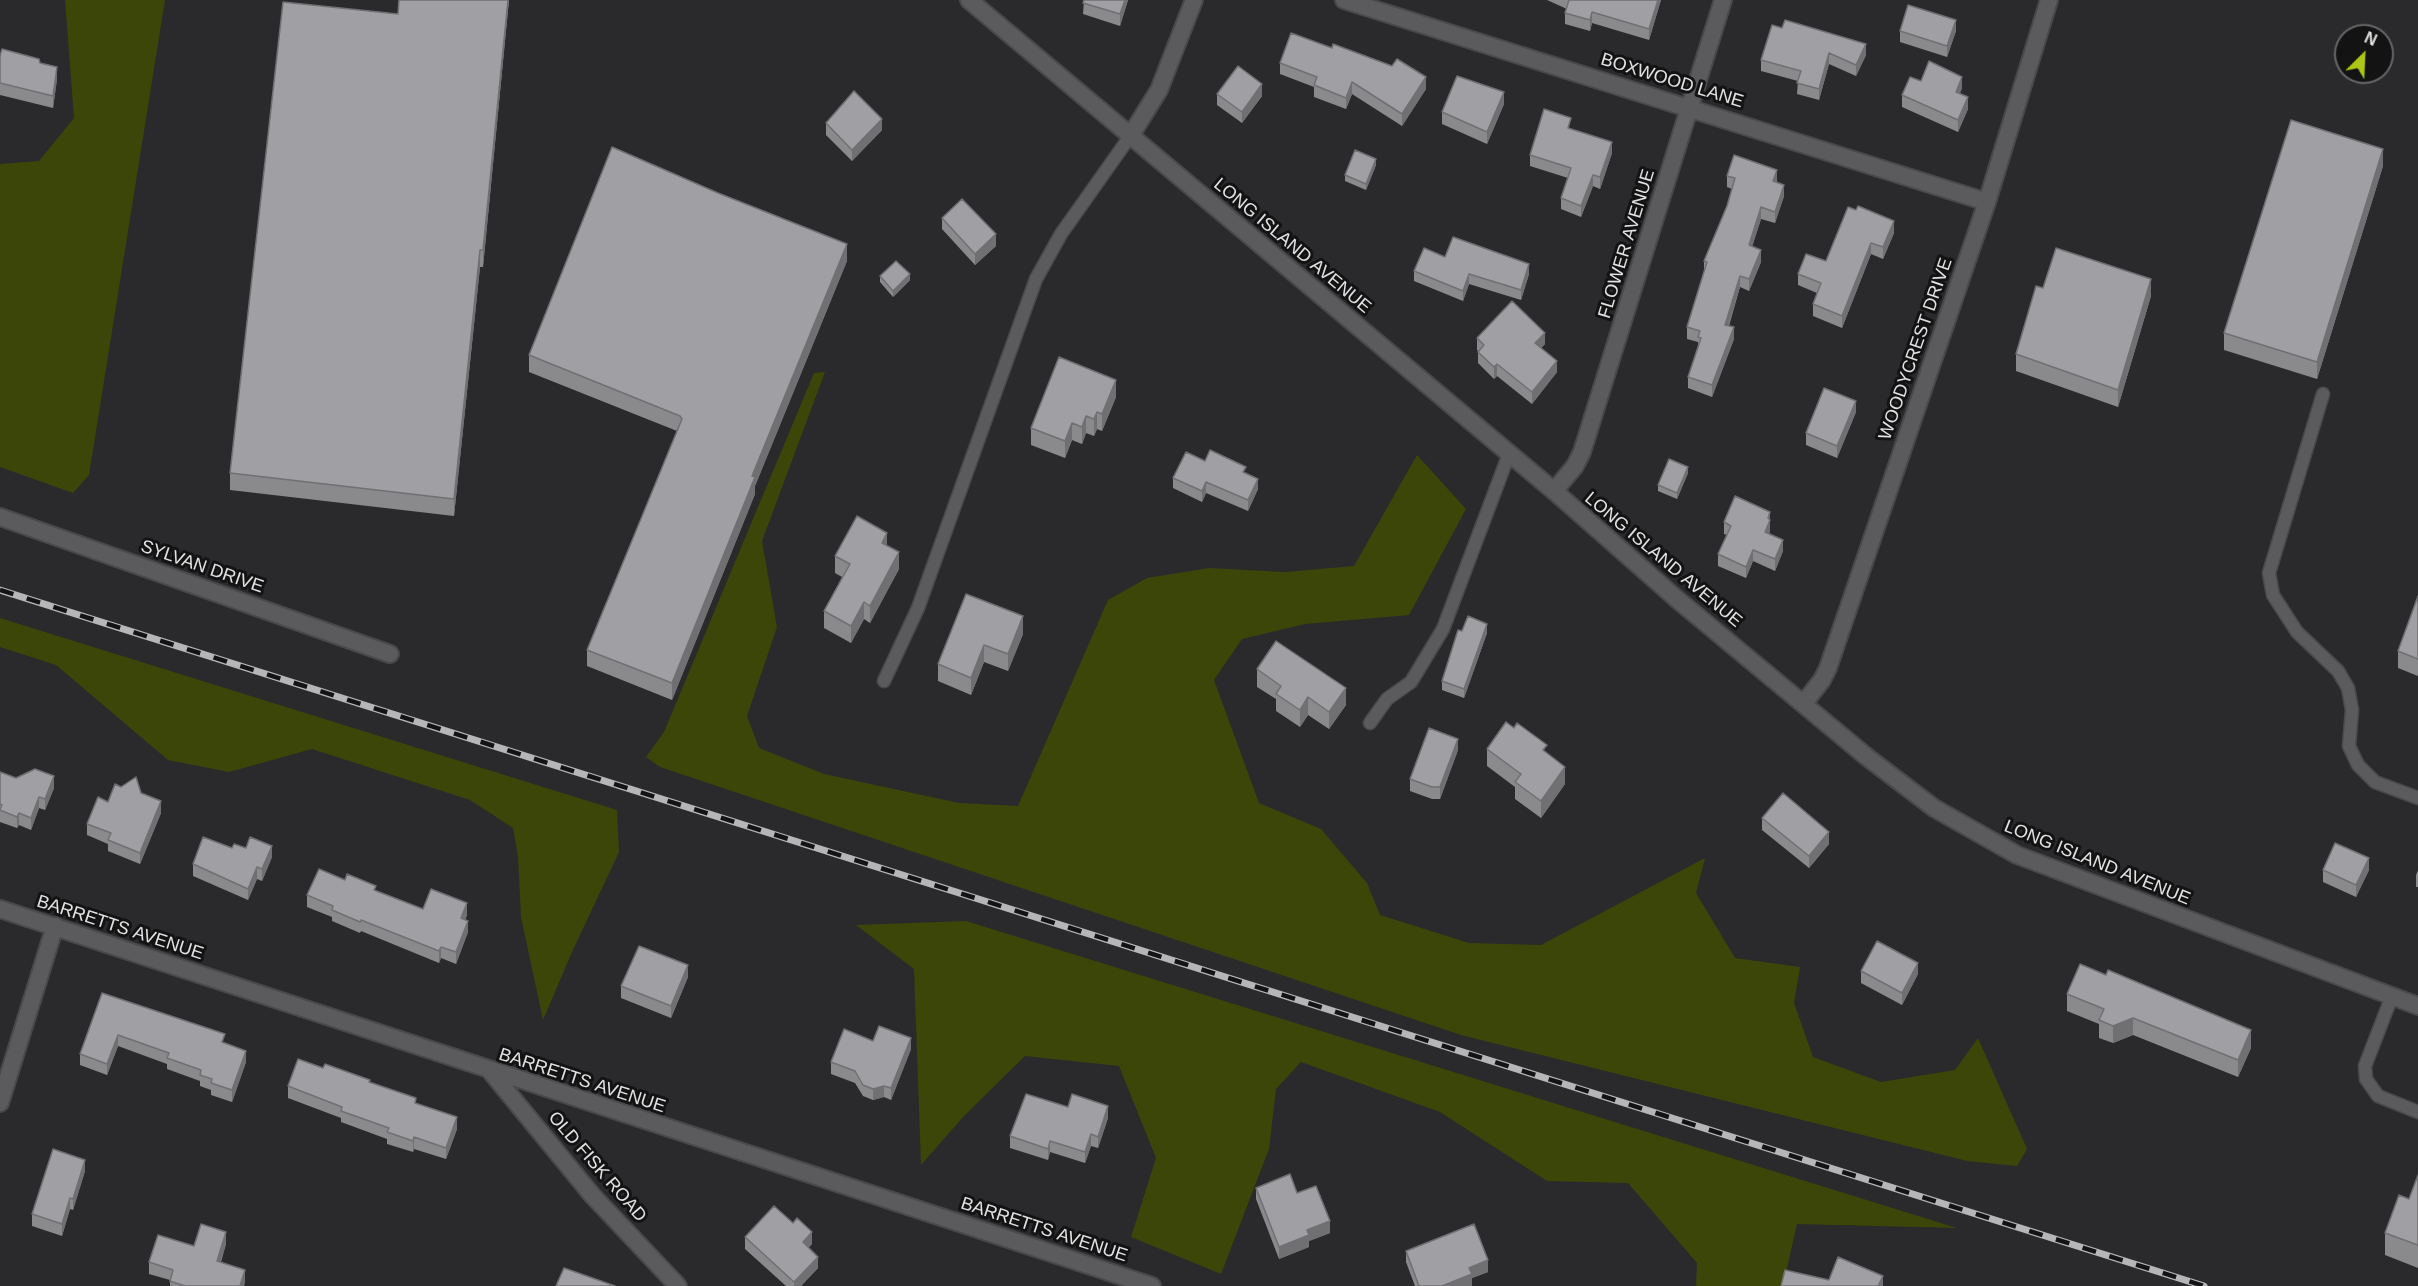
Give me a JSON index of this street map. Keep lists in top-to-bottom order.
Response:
{
  "streets": {
    "street": [
      "BOXWOOD LANE",
      "FLOWER AVENUE",
      "LONG ISLAND AVENUE",
      "WOODYCREST DRIVE",
      "SYLVAN DRIVE",
      "BARRETTS AVENUE",
      "OLD FISK ROAD"
    ]
  },
  "crossings": [
    ["BOXWOOD LANE", "FLOWER AVENUE"],
    ["BOXWOOD LANE", "WOODYCREST DRIVE"],
    ["FLOWER AVENUE", "LONG ISLAND AVENUE"],
    ["LONG ISLAND AVENUE", "WOODYCREST DRIVE"],
    ["BARRETTS AVENUE", "OLD FISK ROAD"]
  ],
  "north": "top right"
}
